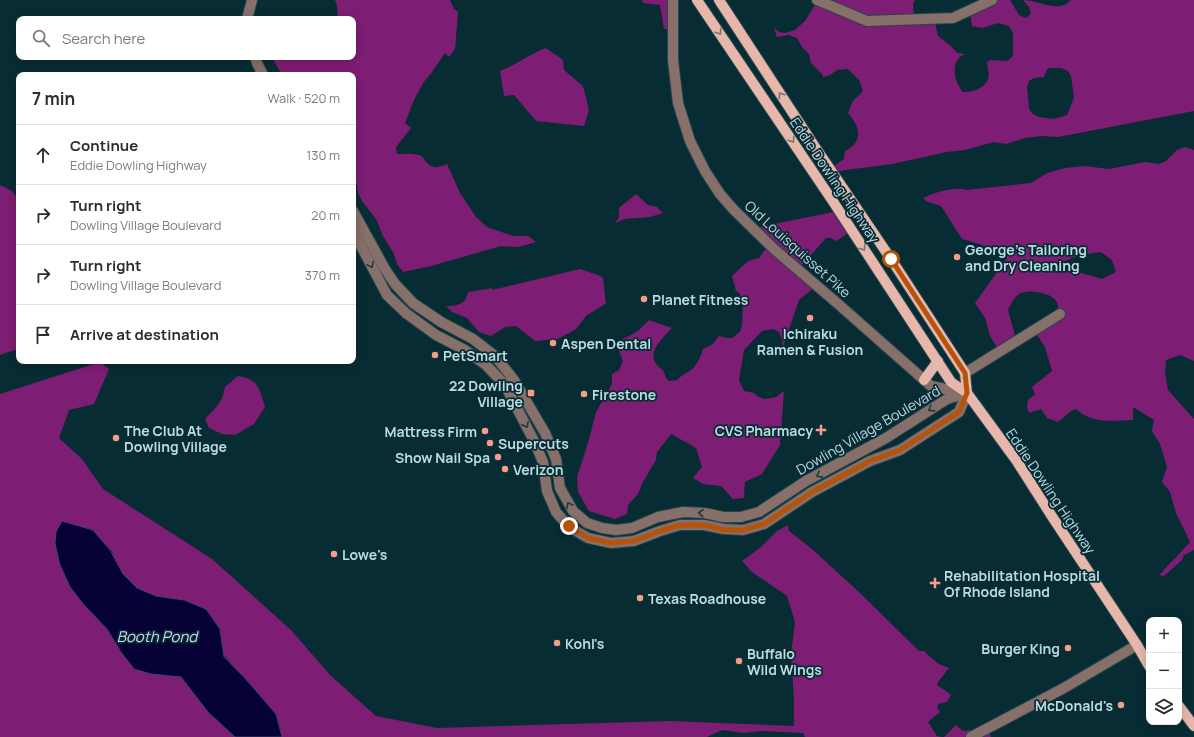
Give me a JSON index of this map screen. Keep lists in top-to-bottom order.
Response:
{
  "streets": {
    "main road": ["Eddie Dowling Highway"],
    "street": ["Old Louisquisset Pike", "Dowling Village Boulevard"]
  },
  "crossings": [
    ["Eddie Dowling Highway", "Old Louisquisset Pike"],
    ["Eddie Dowling Highway", "Dowling Village Boulevard"],
    ["Old Louisquisset Pike", "Dowling Village Boulevard"]
  ],
  "water": ["Booth Pond"],
  "places": {
    "other": [
      "George's Tailoring and Dry Cleaning",
      "Planet Fitness",
      "Ichiraku Ramen & Fusion",
      "Aspen Dental",
      "PetSmart",
      "Firestone",
      "Mattress Firm",
      "The Club At Dowling Village",
      "Supercuts",
      "Show Nail Spa",
      "Verizon",
      "Lowe's",
      "Texas Roadhouse",
      "Kohl's",
      "Burger King",
      "Buffalo Wild Wings",
      "McDonald's"
    ],
    "transit": ["22 Dowling Village"],
    "health": ["CVS Pharmacy", "Rehabilitation Hospital Of Rhode Island"]
  },
  "page": {
    "search": "Search here",
    "heading": ["7 min", "Walk · 520 m"],
    "list": [
      ["Continue", "Eddie Dowling Highway", "130 m"],
      ["Turn right", "Dowling Village Boulevard", "20 m"],
      ["Turn right", "Dowling Village Boulevard", "370 m"],
      "Arrive at destination"
    ],
    "map_buttons": ["+", "−"]
  }
}
